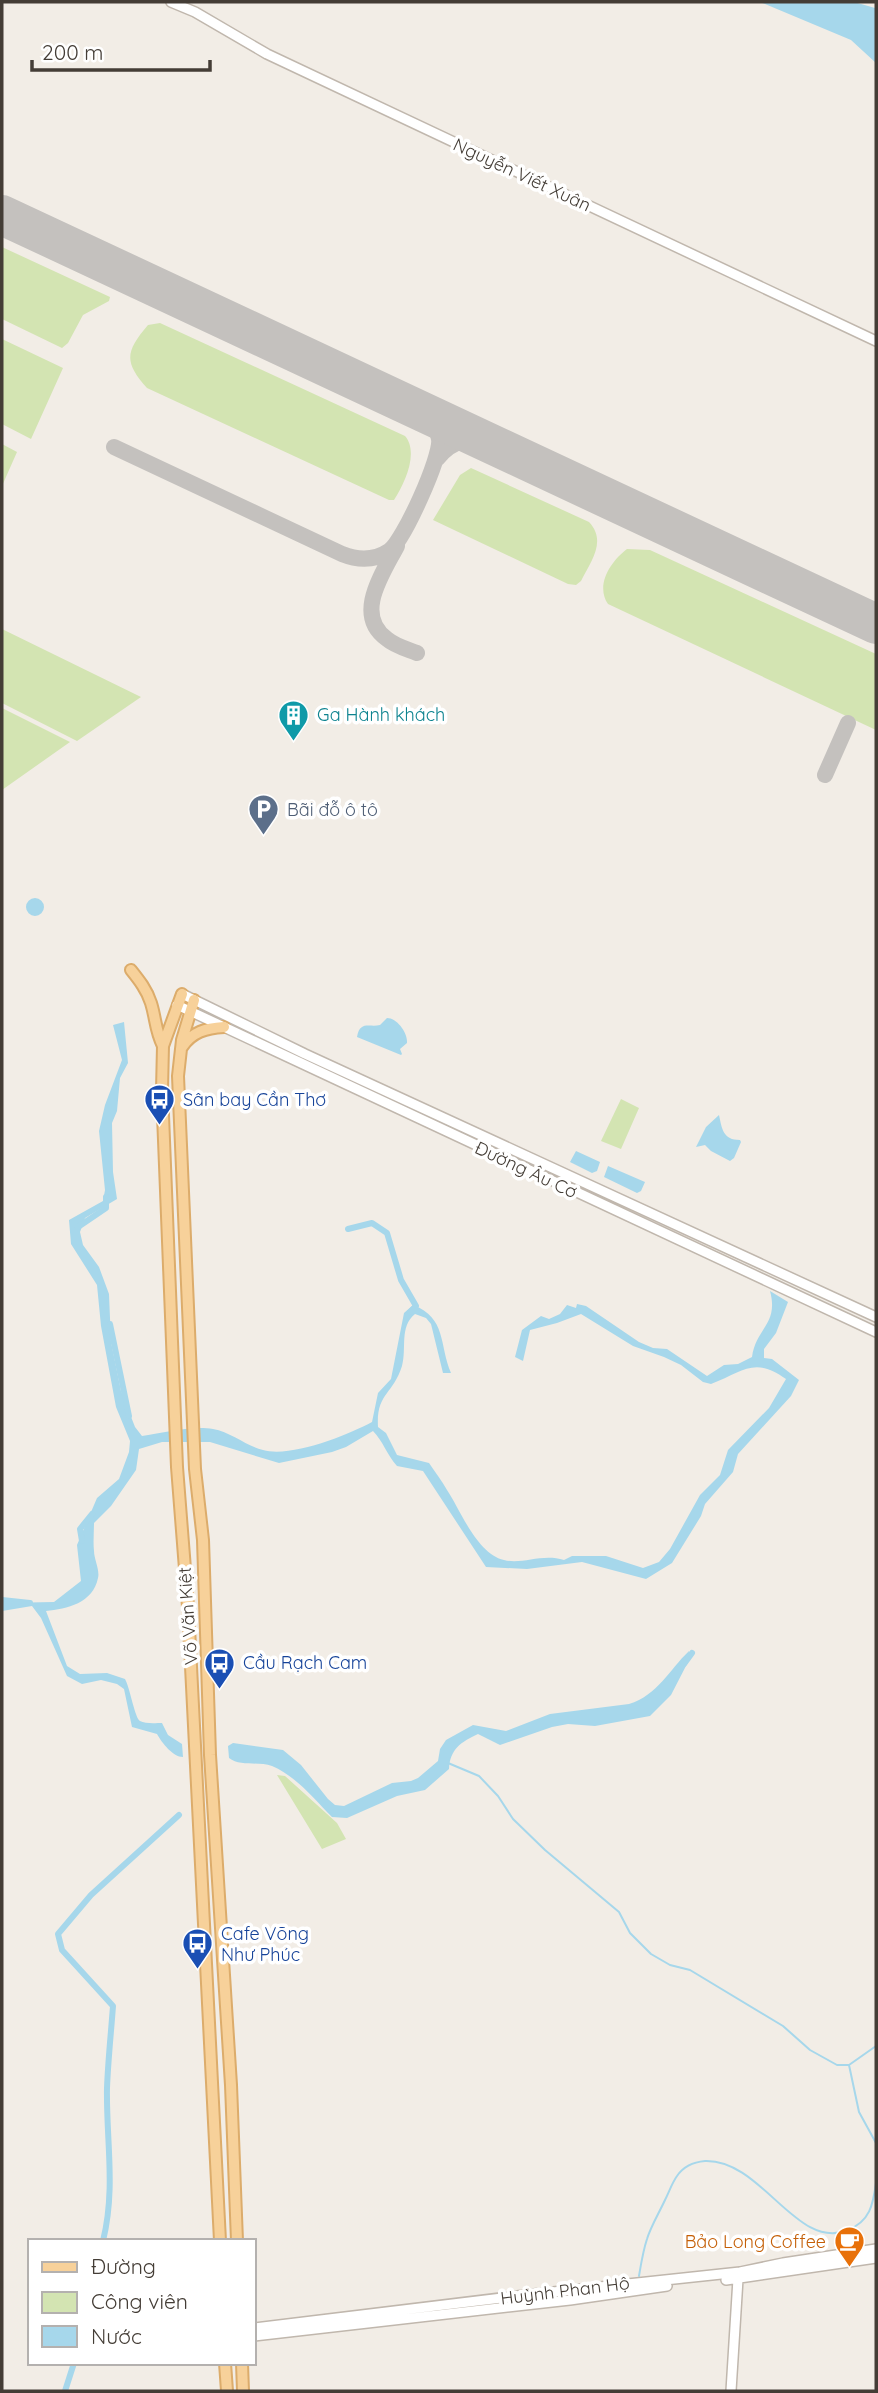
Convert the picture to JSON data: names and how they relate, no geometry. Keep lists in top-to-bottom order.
{
  "streets": {
    "main road": ["Võ Văn Kiệt"],
    "street": ["Nguyễn Viết Xuân", "Đường Âu Cơ", "Huỳnh Phan Hộ"]
  },
  "crossings": [
    ["Đường Âu Cơ", "Võ Văn Kiệt"]
  ],
  "places": {
    "building": ["Ga Hành khách"],
    "parking": ["Bãi đỗ ô tô"],
    "bus stop": ["Sân bay Cần Thơ", "Cầu Rạch Cam", "Cafe Võng Như Phúc"],
    "cafe": ["Bảo Long Coffee"]
  },
  "legend": ["Đường", "Công viên", "Nước"],
  "scale_bar": "200 m"
}
